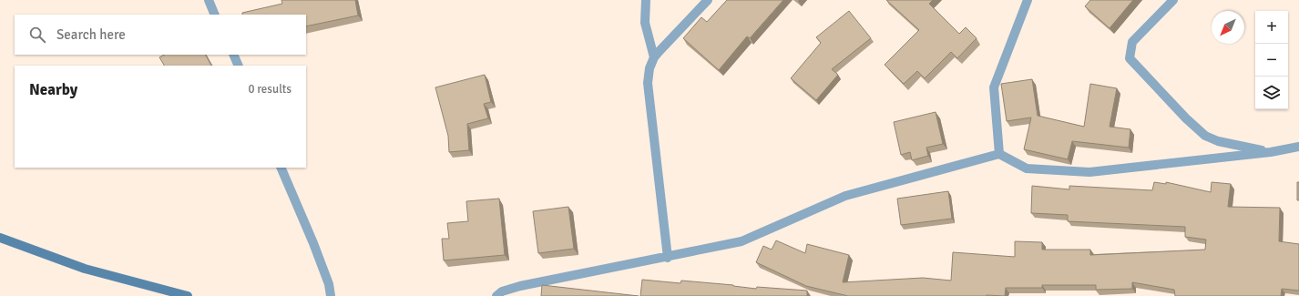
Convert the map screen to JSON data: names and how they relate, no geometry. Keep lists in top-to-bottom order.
{
  "north": "bottom left",
  "page": {
    "map_buttons": ["+", "−"],
    "search": "Search here",
    "heading": ["Nearby", "0 results"]
  }
}
